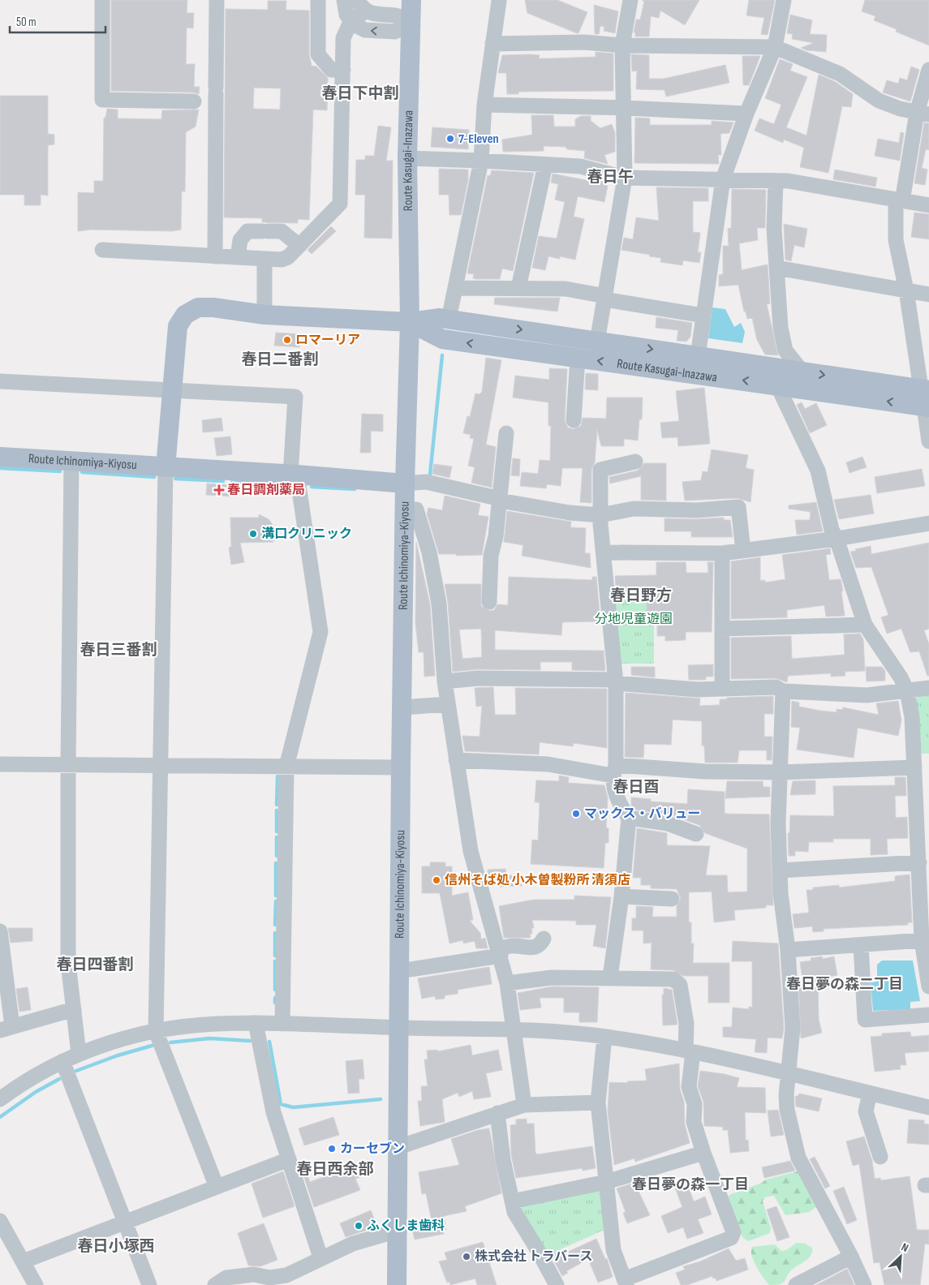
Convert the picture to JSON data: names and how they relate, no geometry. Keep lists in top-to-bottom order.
{
  "streets": {
    "main road": ["Route Kasugai-Inazawa", "Route Ichinomiya-Kiyosu"]
  },
  "crossings": [
    ["Route Kasugai-Inazawa", "Route Ichinomiya-Kiyosu"]
  ],
  "districts": [
    "春日下中割",
    "春日午",
    "春日二番割",
    "春日野方",
    "春日三番割",
    "春日酉",
    "春日四番割",
    "春日夢の森二丁目",
    "春日西余部",
    "春日夢の森一丁目",
    "春日小塚西"
  ],
  "parks": ["分地児童遊園"],
  "places": {
    "other": [
      "7-Eleven",
      "ロマーリア",
      "溝口クリニック",
      "マックス・バリュー",
      "信州そば処 小木曽製粉所 清須店",
      "カーセブン",
      "ふくしま歯科",
      "株式会社 トラバース"
    ],
    "health": ["春日調剤薬局"]
  },
  "scale_bar": "50 m",
  "north": "top right"
}
